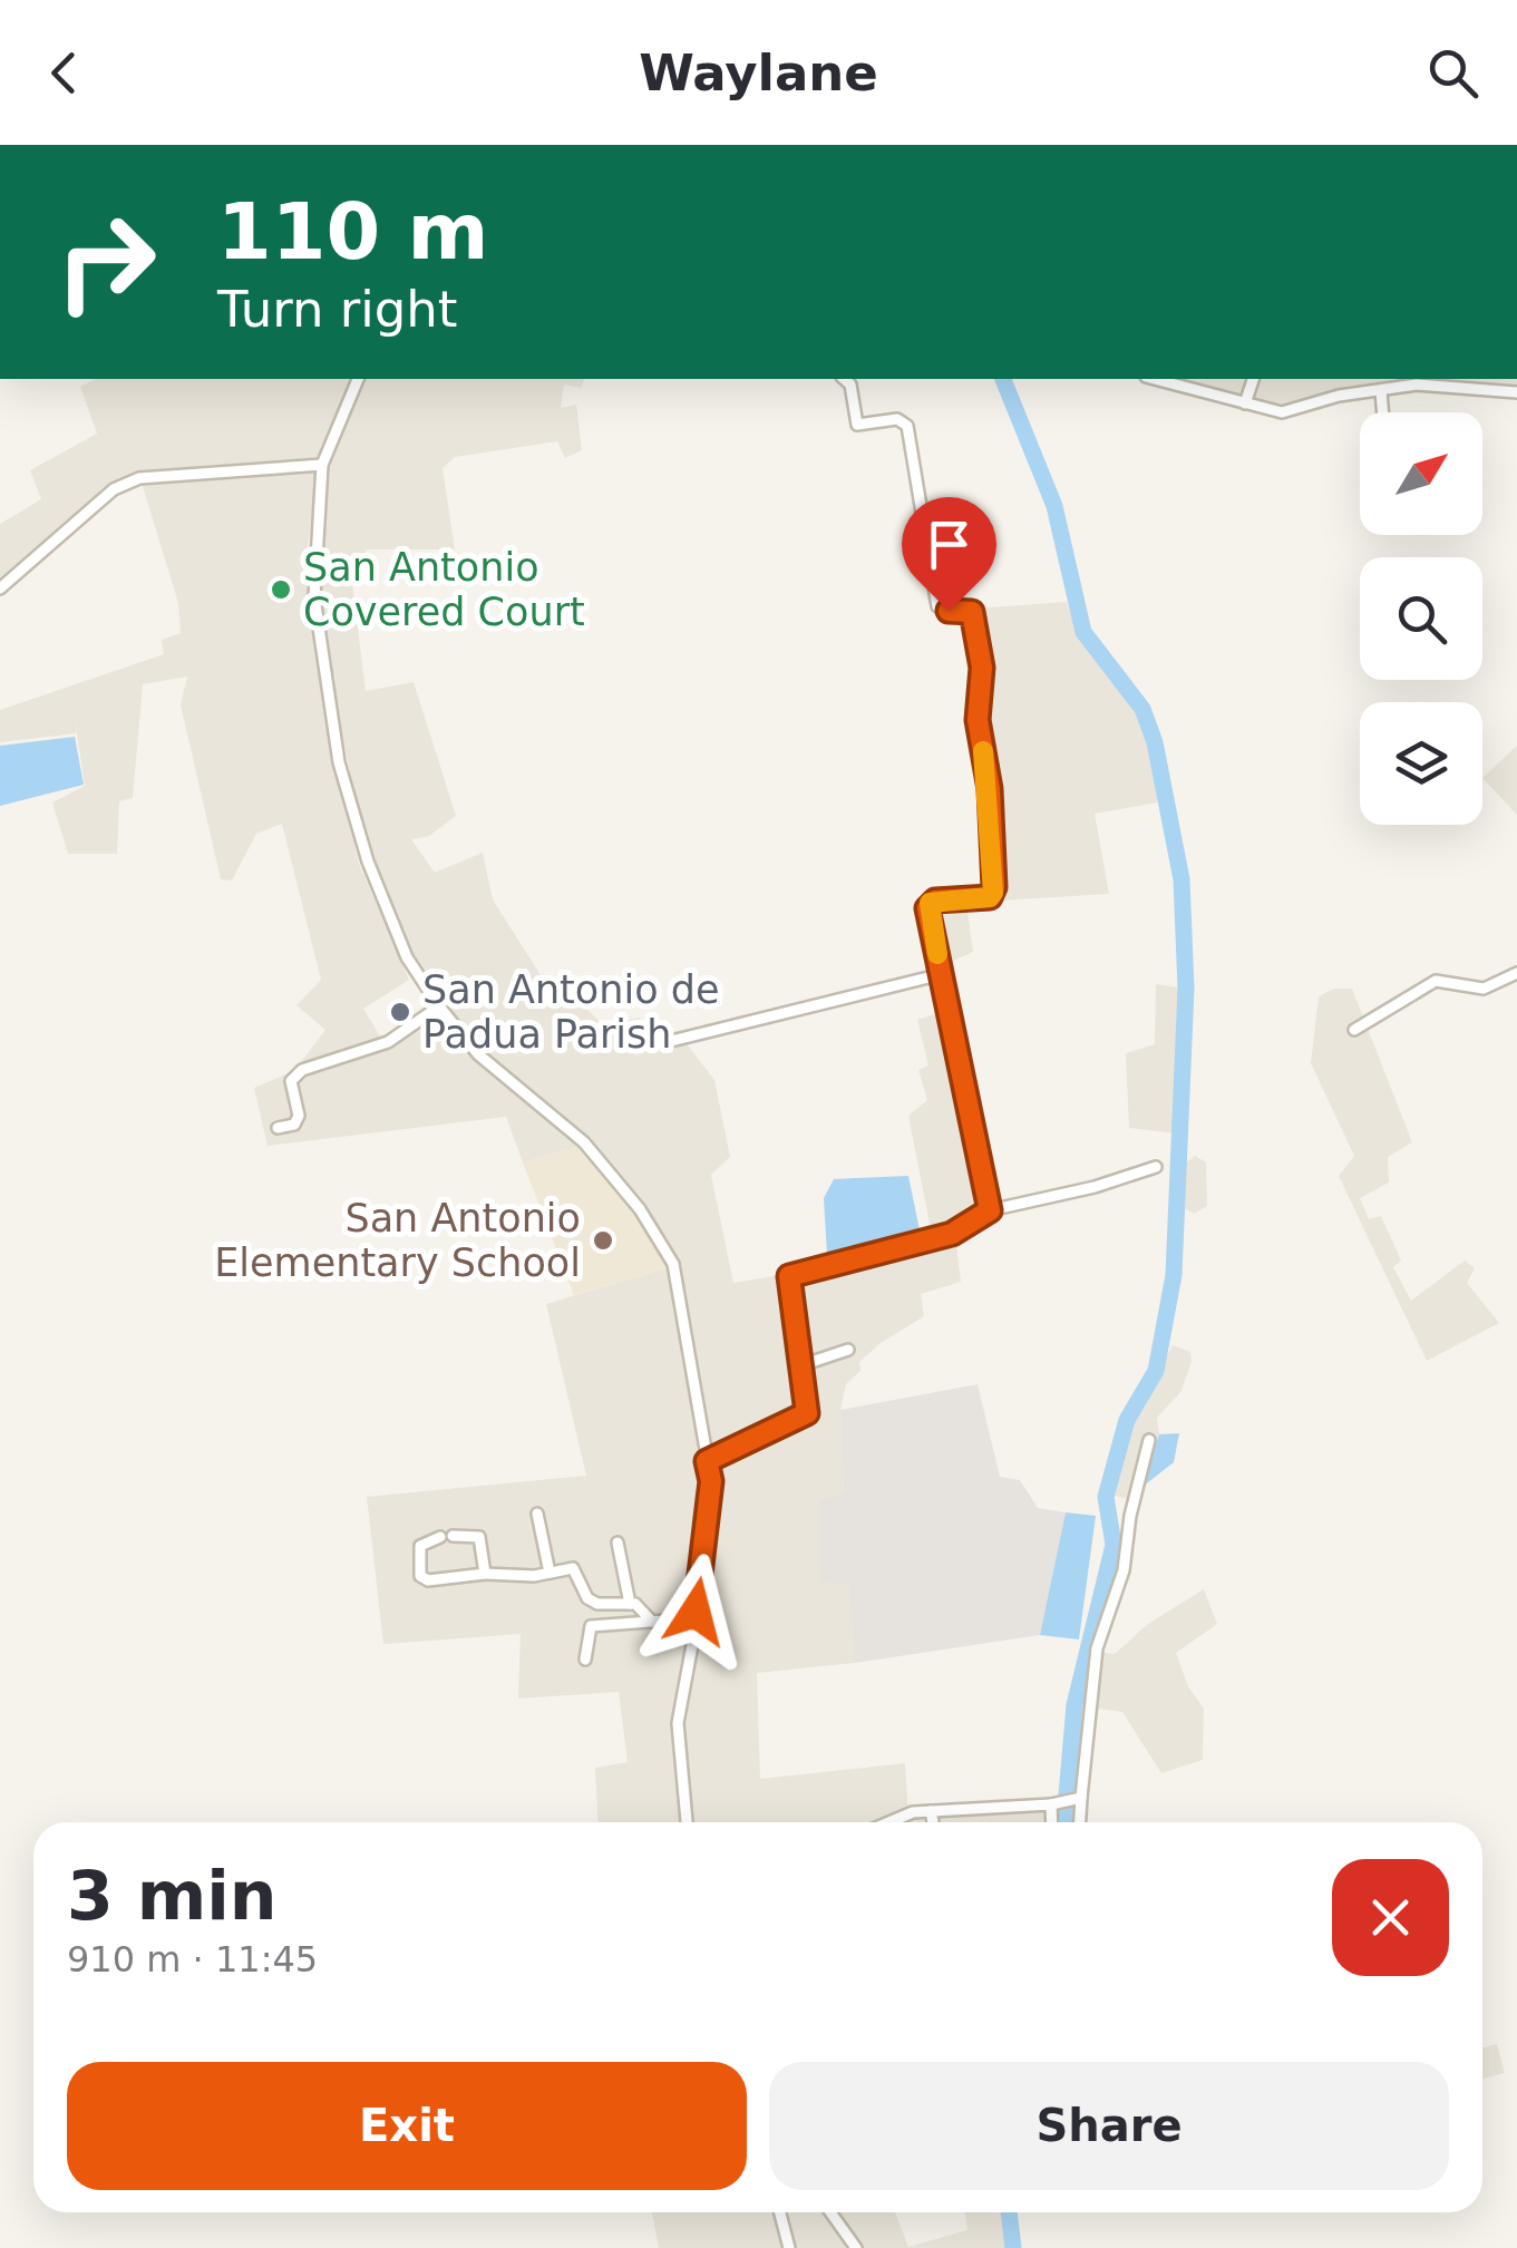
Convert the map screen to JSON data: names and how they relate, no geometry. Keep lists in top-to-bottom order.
{
  "places": ["San Antonio Covered Court", "San Antonio de Padua Parish", "San Antonio Elementary School"],
  "north": "top right",
  "page": {
    "header": "Waylane",
    "turn": ["110 m", "Turn right"],
    "heading": ["3 min", "910 m · 11:45"],
    "buttons": ["Exit", "Share"]
  }
}
